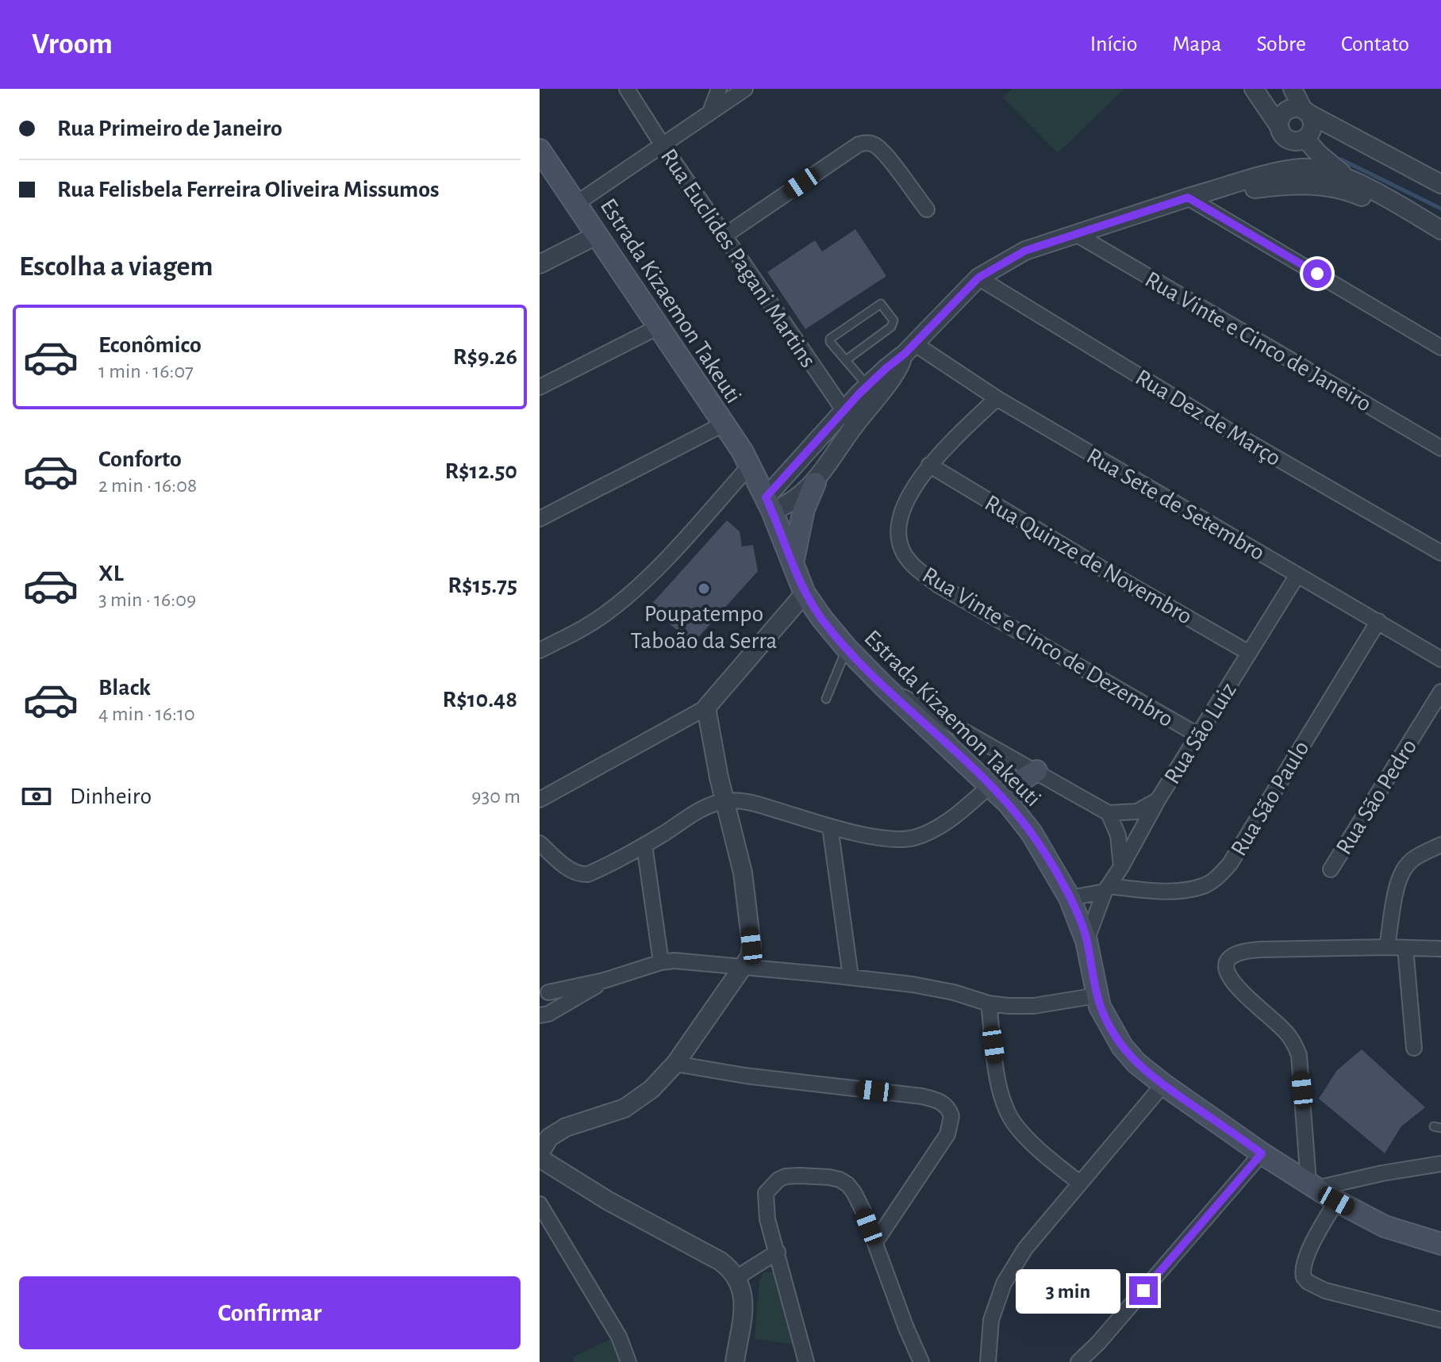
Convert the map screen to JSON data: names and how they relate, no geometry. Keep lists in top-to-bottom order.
{
  "streets": {
    "main road": ["Estrada Kizaemon Takeuti"],
    "street": [
      "Rua Euclides Pagani Martins",
      "Rua Vinte e Cinco de Janeiro",
      "Rua Dez de Março",
      "Rua Sete de Setembro",
      "Rua Quinze de Novembro",
      "Rua Vinte e Cinco de Dezembro",
      "Rua São Luiz",
      "Rua São Pedro",
      "Rua São Paulo"
    ]
  },
  "crossings": [
    ["Estrada Kizaemon Takeuti", "Rua São Luiz"],
    ["Rua Sete de Setembro", "Rua Vinte e Cinco de Dezembro"],
    ["Rua Sete de Setembro", "Rua São Luiz"],
    ["Rua Sete de Setembro", "Rua São Paulo"],
    ["Rua Quinze de Novembro", "Rua Vinte e Cinco de Dezembro"],
    ["Rua Quinze de Novembro", "Rua São Luiz"],
    ["Rua Vinte e Cinco de Dezembro", "Rua São Luiz"],
    ["Rua São Luiz", "Rua São Paulo"]
  ],
  "places": ["Poupatempo Taboão da Serra"],
  "page": {
    "header": "Vroom",
    "nav": [
      "Início",
      "Mapa",
      "Sobre",
      "Contato"
    ],
    "banner": ["Rua Primeiro de Janeiro", "Rua Felisbela Ferreira Oliveira Missumos"],
    "heading": "Escolha a viagem",
    "list": [
      {
        "name": "Econômico",
        "note": "1 min · 16:07",
        "value": "R$9.26"
      },
      {
        "name": "Conforto",
        "note": "2 min · 16:08",
        "value": "R$12.50"
      },
      {
        "name": "XL",
        "note": "3 min · 16:09",
        "value": "R$15.75"
      },
      {
        "name": "Black",
        "note": "4 min · 16:10",
        "value": "R$10.48"
      }
    ],
    "pay": ["Dinheiro", "930 m"],
    "buttons": "Confirmar",
    "bubble": "3 min"
  }
}
